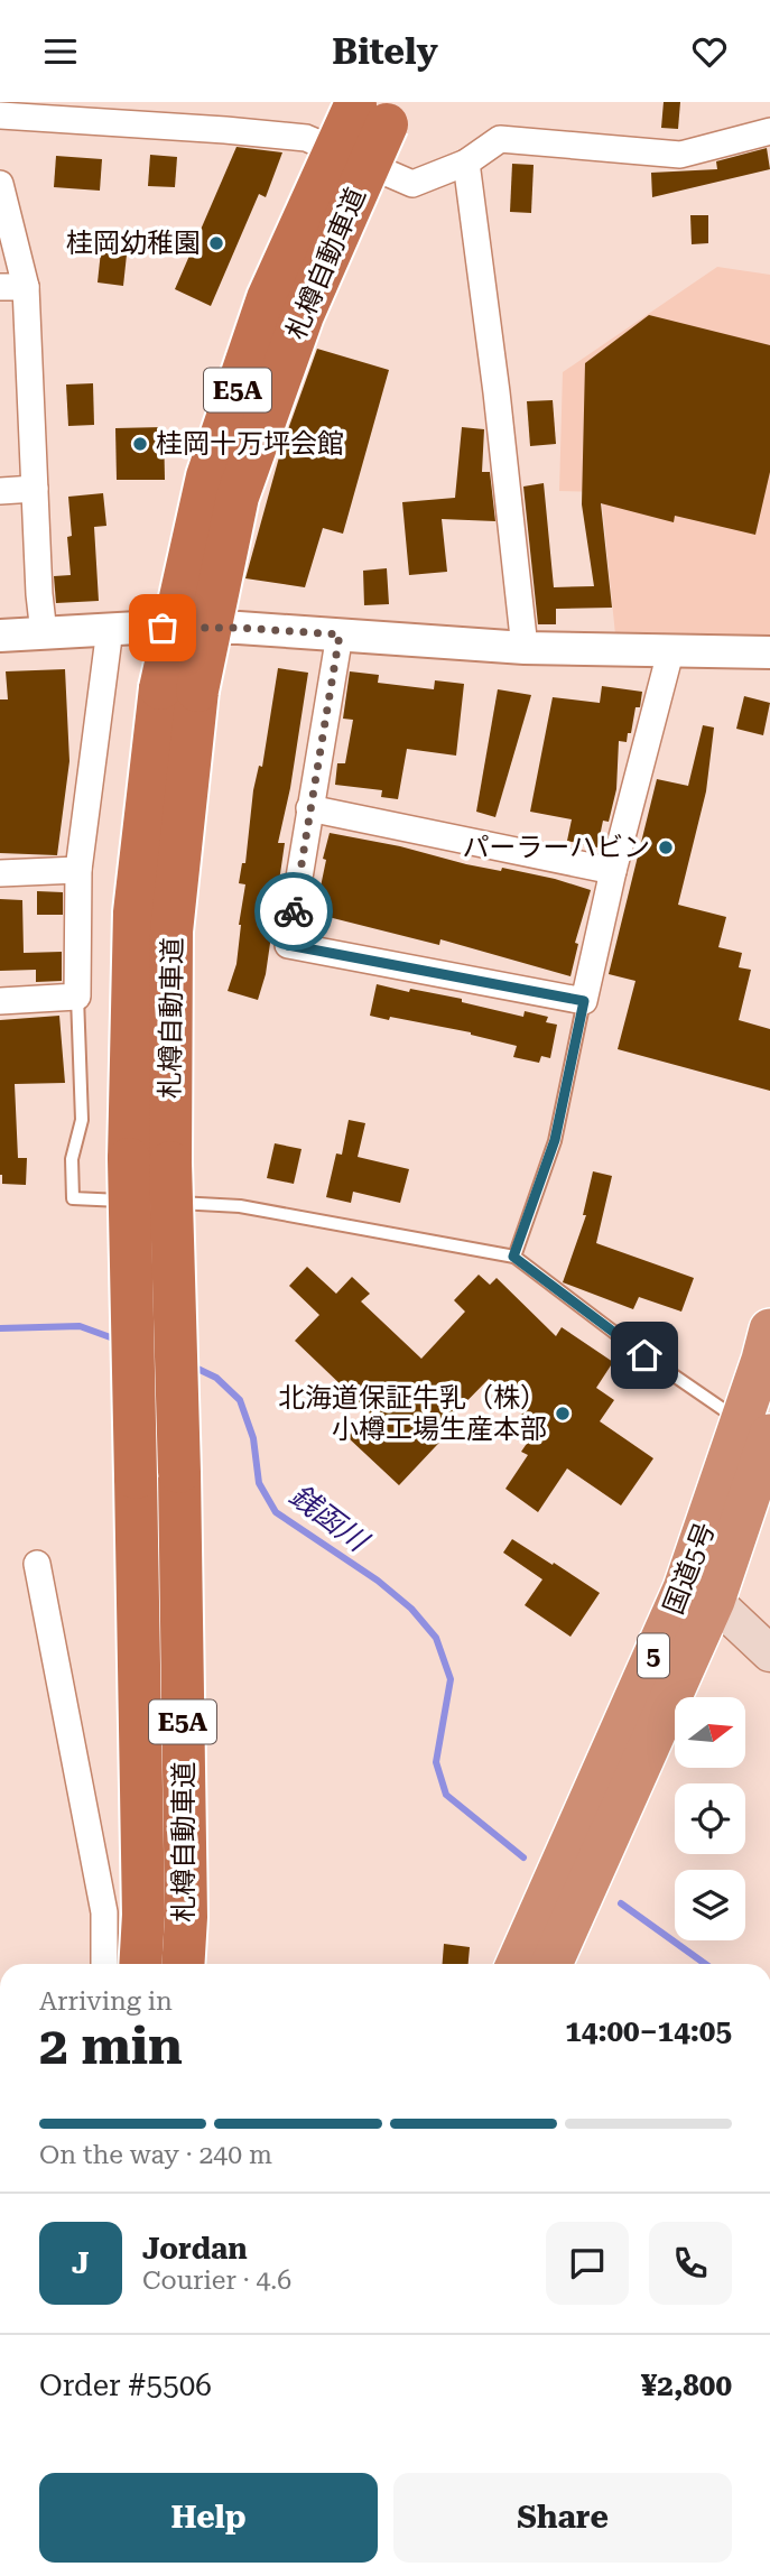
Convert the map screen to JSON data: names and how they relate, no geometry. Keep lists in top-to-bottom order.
{
  "streets": {
    "highway": [
      "札樽自動車道",
      "E5A",
      "国道5号",
      "5"
    ]
  },
  "water": ["銭函川"],
  "places": [
    "桂岡幼稚園",
    "桂岡十万坪会館",
    "パーラーハビン",
    "北海道保証牛乳（株） 小樽工場生産本部"
  ],
  "north": "right",
  "page": {
    "header": "Bitely",
    "heading": ["2 min", "Arriving in", "14:00–14:05"],
    "panel": [
      "Jordan",
      "Courier · 4.6",
      "Order #5506",
      "¥2,800"
    ],
    "bar": "On the way · 240 m",
    "round": "J",
    "buttons": ["Help", "Share"]
  }
}
